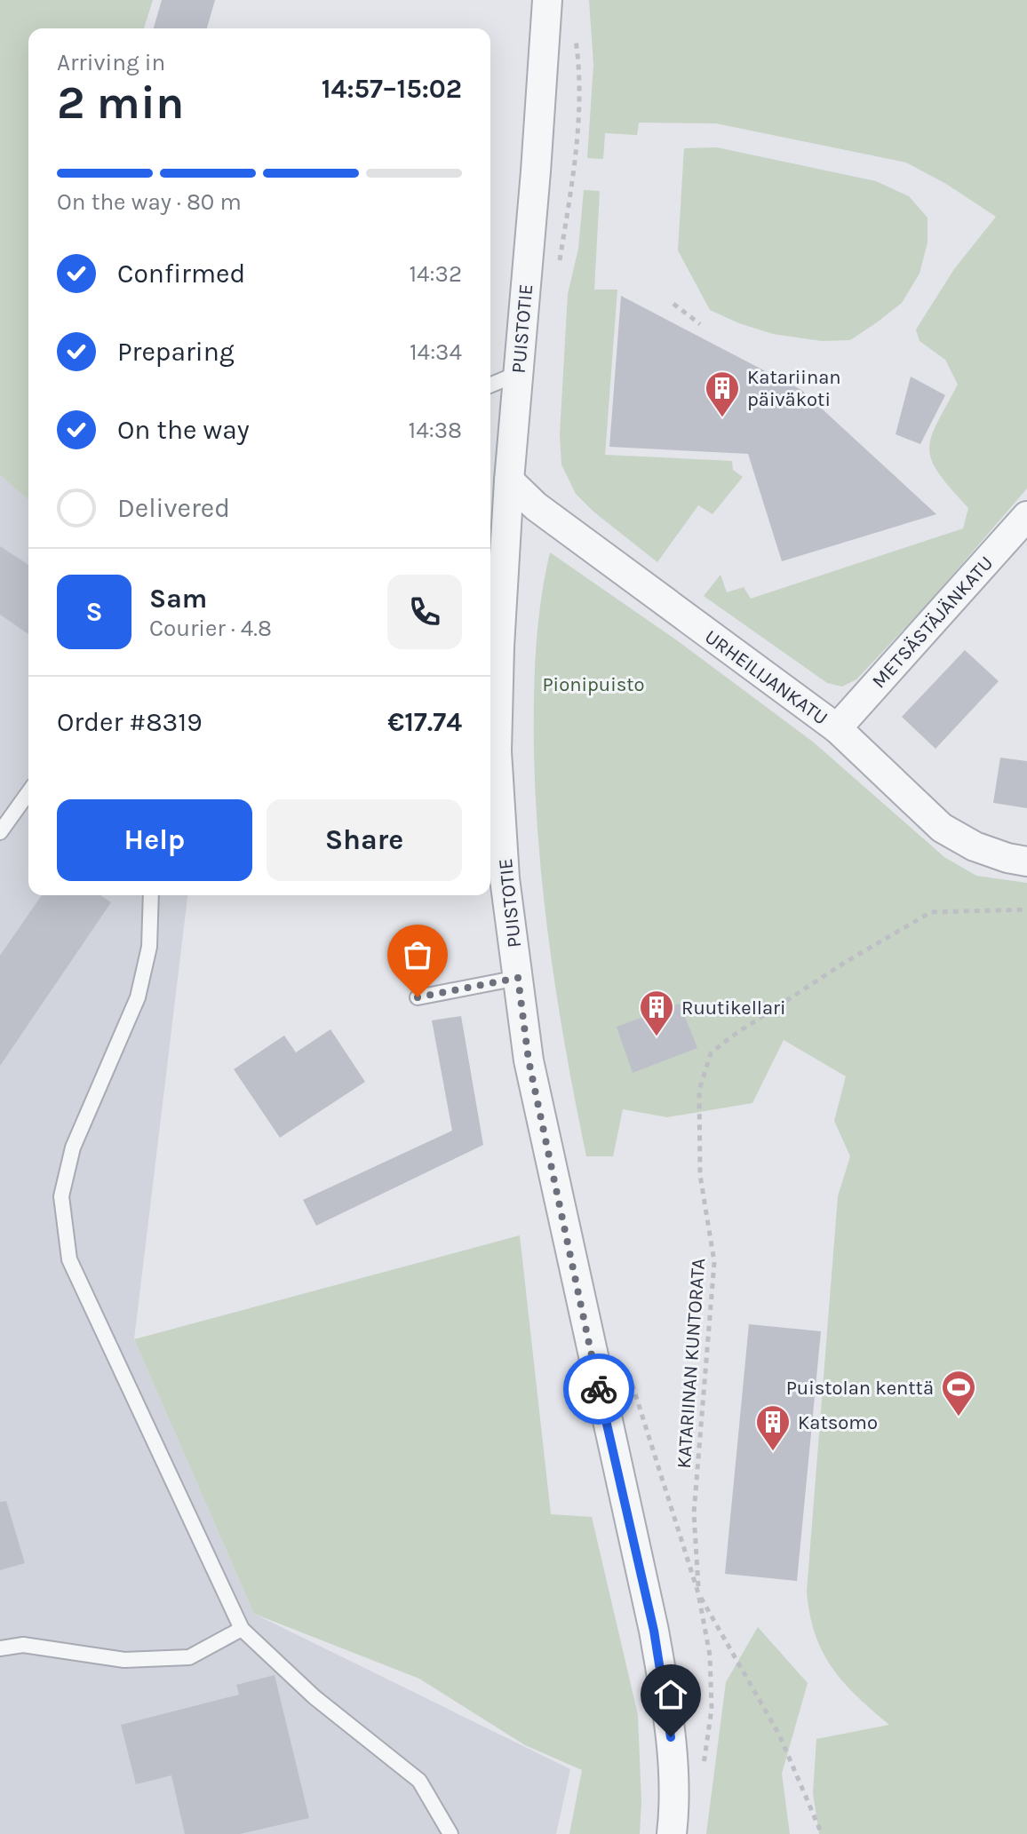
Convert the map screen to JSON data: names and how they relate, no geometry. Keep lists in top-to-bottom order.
{
  "streets": {
    "street": ["PUISTOTIE", "METSÄSTÄJÄNKATU", "URHEILIJANKATU"],
    "path": ["KATARIINAN KUNTORATA"]
  },
  "crossings": [
    ["PUISTOTIE", "URHEILIJANKATU"],
    ["METSÄSTÄJÄNKATU", "URHEILIJANKATU"]
  ],
  "parks": ["Pionipuisto"],
  "places": {
    "building": ["Katariinan päiväkoti", "Ruutikellari", "Katsomo"],
    "sports": ["Puistolan kenttä"]
  },
  "page": {
    "heading": ["2 min", "Arriving in", "14:57–15:02"],
    "panel": [
      "Sam",
      "Courier · 4.8",
      "Order #8319",
      "€17.74"
    ],
    "bar": "On the way · 80 m",
    "list": [
      ["Confirmed", "14:32"],
      ["Preparing", "14:34"],
      ["On the way", "14:38"],
      "Delivered"
    ],
    "round": "S",
    "buttons": ["Help", "Share"]
  }
}
